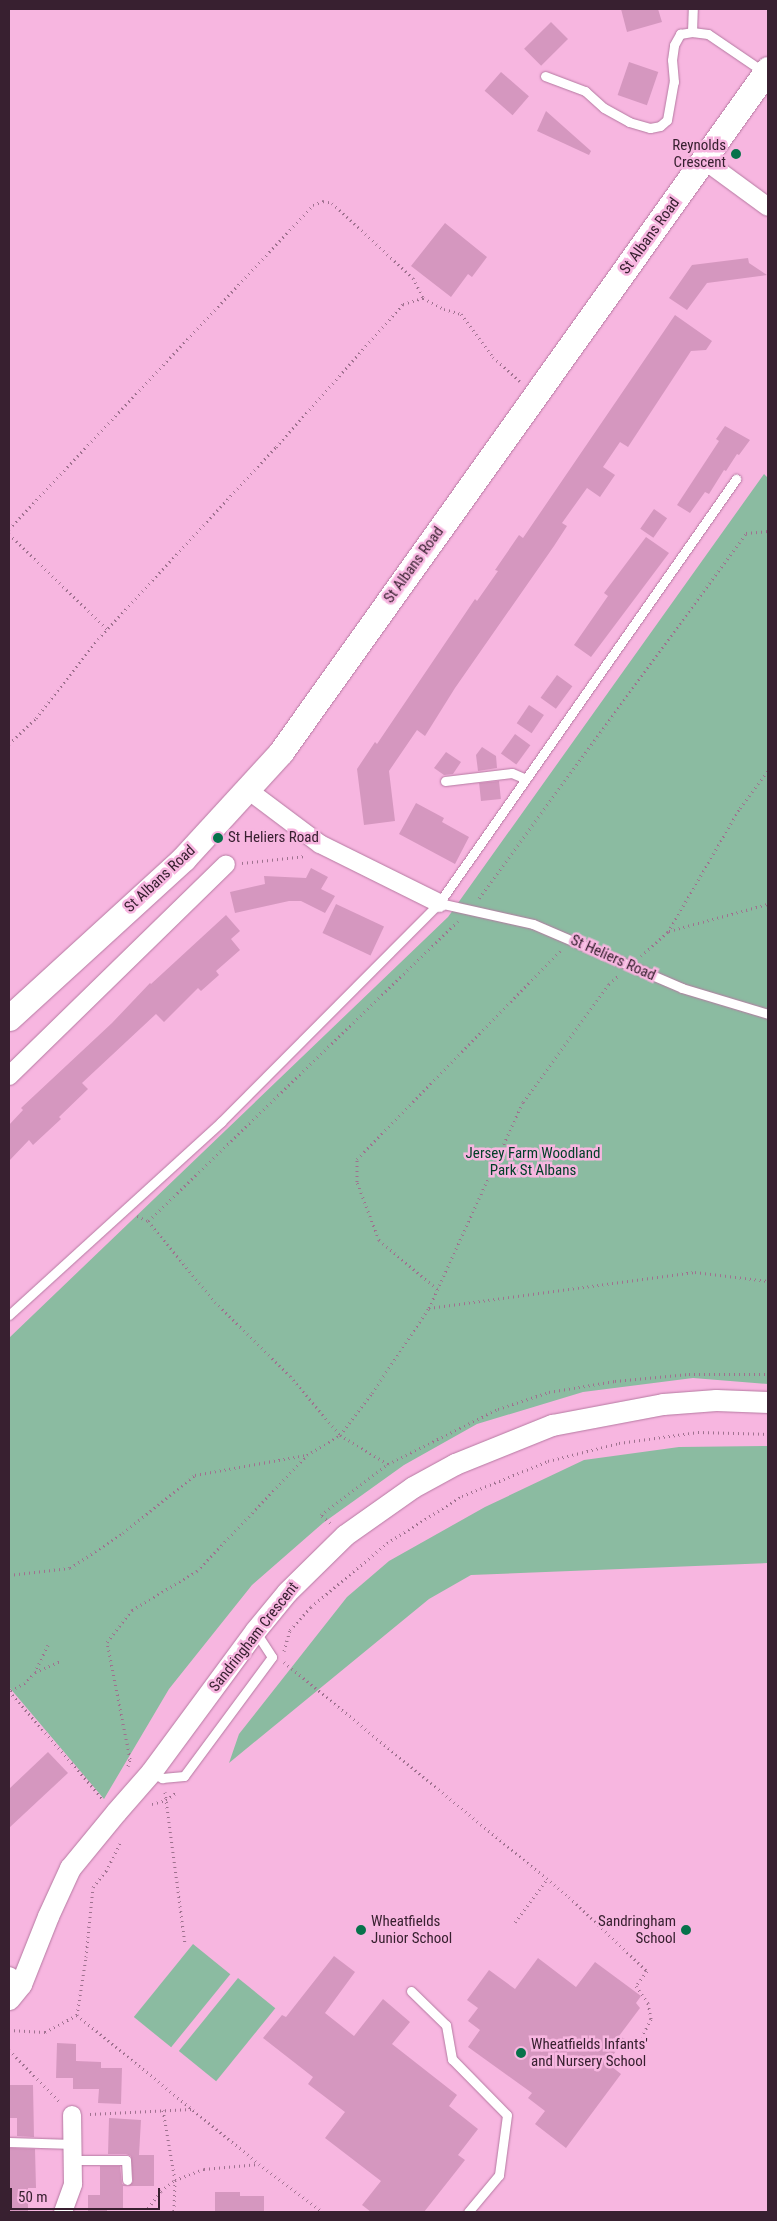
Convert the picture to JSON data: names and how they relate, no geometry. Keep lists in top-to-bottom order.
{
  "streets": {
    "main road": ["St Albans Road"],
    "street": ["St Heliers Road", "Sandringham Crescent"]
  },
  "crossings": [
    ["St Albans Road", "St Heliers Road"]
  ],
  "parks": ["Jersey Farm Woodland Park St Albans"],
  "places": [
    "Reynolds Crescent",
    "St Heliers Road",
    "Wheatfields Junior School",
    "Sandringham School",
    "Wheatfields Infants' and Nursery School"
  ],
  "scale_bar": "50 m"
}
